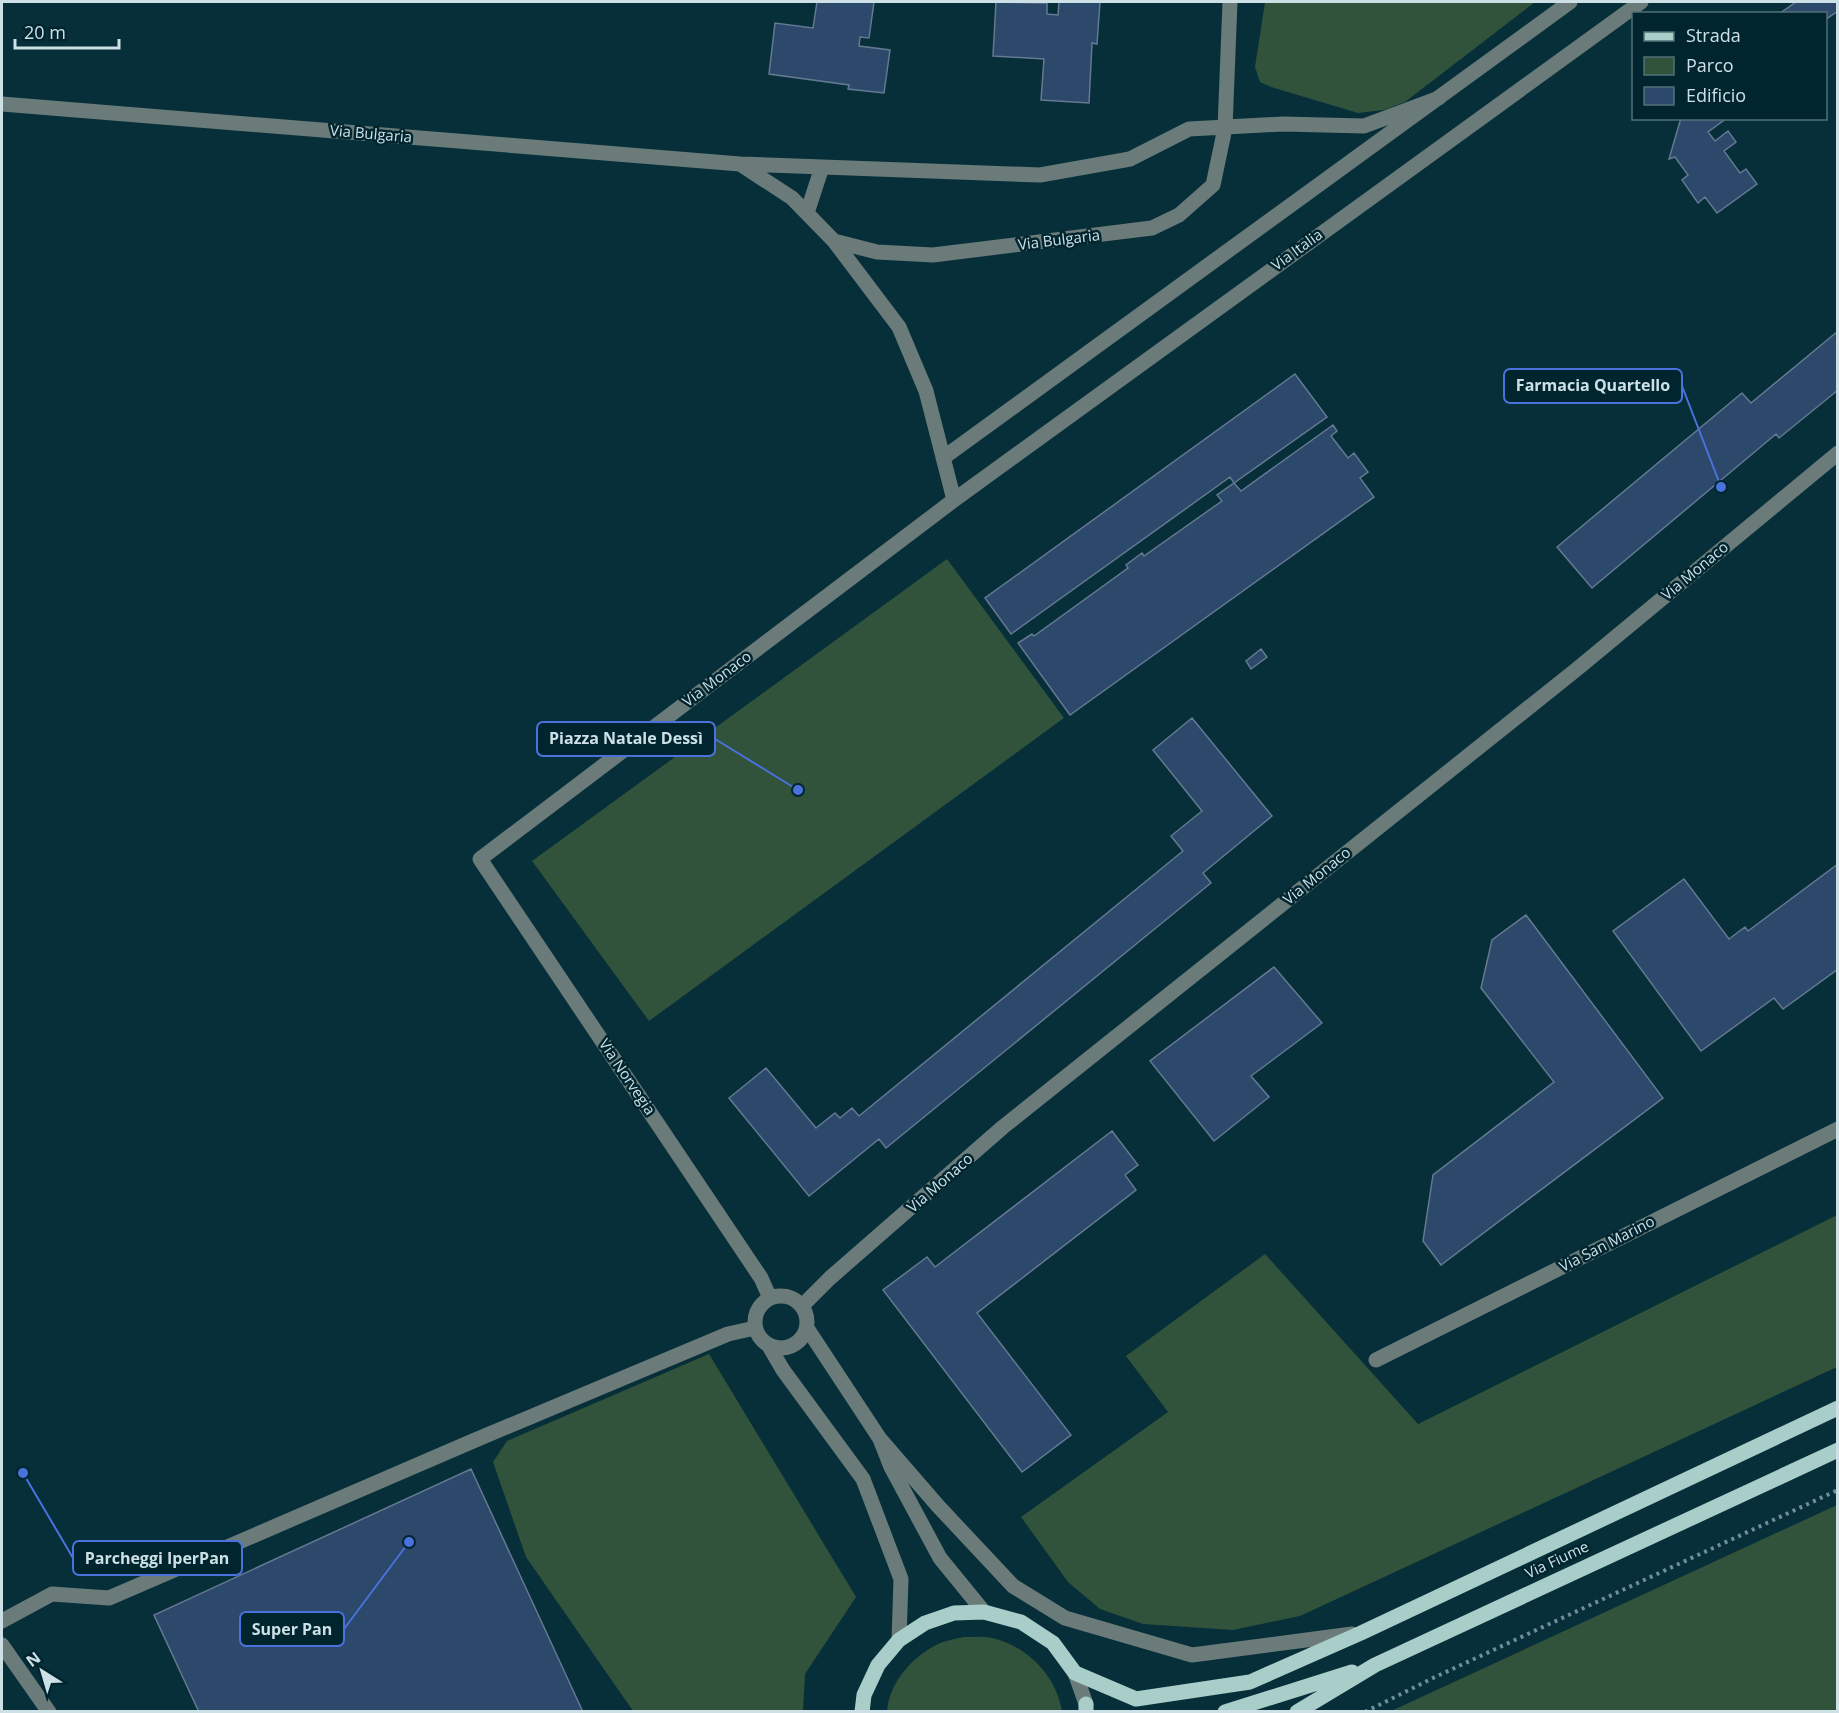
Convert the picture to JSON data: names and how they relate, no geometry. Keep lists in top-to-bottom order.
{
  "streets": {
    "main road": ["Via Fiume"],
    "street": [
      "Via Bulgaria",
      "Via Italia",
      "Via Monaco",
      "Via Norvegia",
      "Via San Marino"
    ]
  },
  "crossings": [
    ["Via Bulgaria", "Via Italia"],
    ["Via Bulgaria", "Via Monaco"],
    ["Via Italia", "Via Monaco"],
    ["Via Monaco", "Via Norvegia"]
  ],
  "places": [
    "Farmacia Quartello",
    "Piazza Natale Dessì",
    "Parcheggi IperPan",
    "Super Pan"
  ],
  "legend": ["Strada", "Parco", "Edificio"],
  "scale_bar": "20 m",
  "north": "top left"
}
